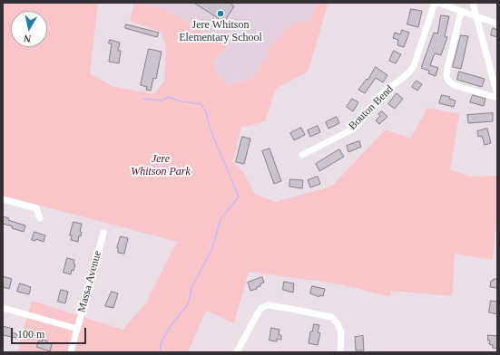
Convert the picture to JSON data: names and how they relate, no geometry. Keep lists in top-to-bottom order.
{
  "streets": {
    "street": ["Bouton Bend", "Massa Avenue"]
  },
  "parks": ["Jere Whitson Park"],
  "places": ["Jere Whitson Elementary School"],
  "scale_bar": "100 m",
  "north": "bottom"
}
